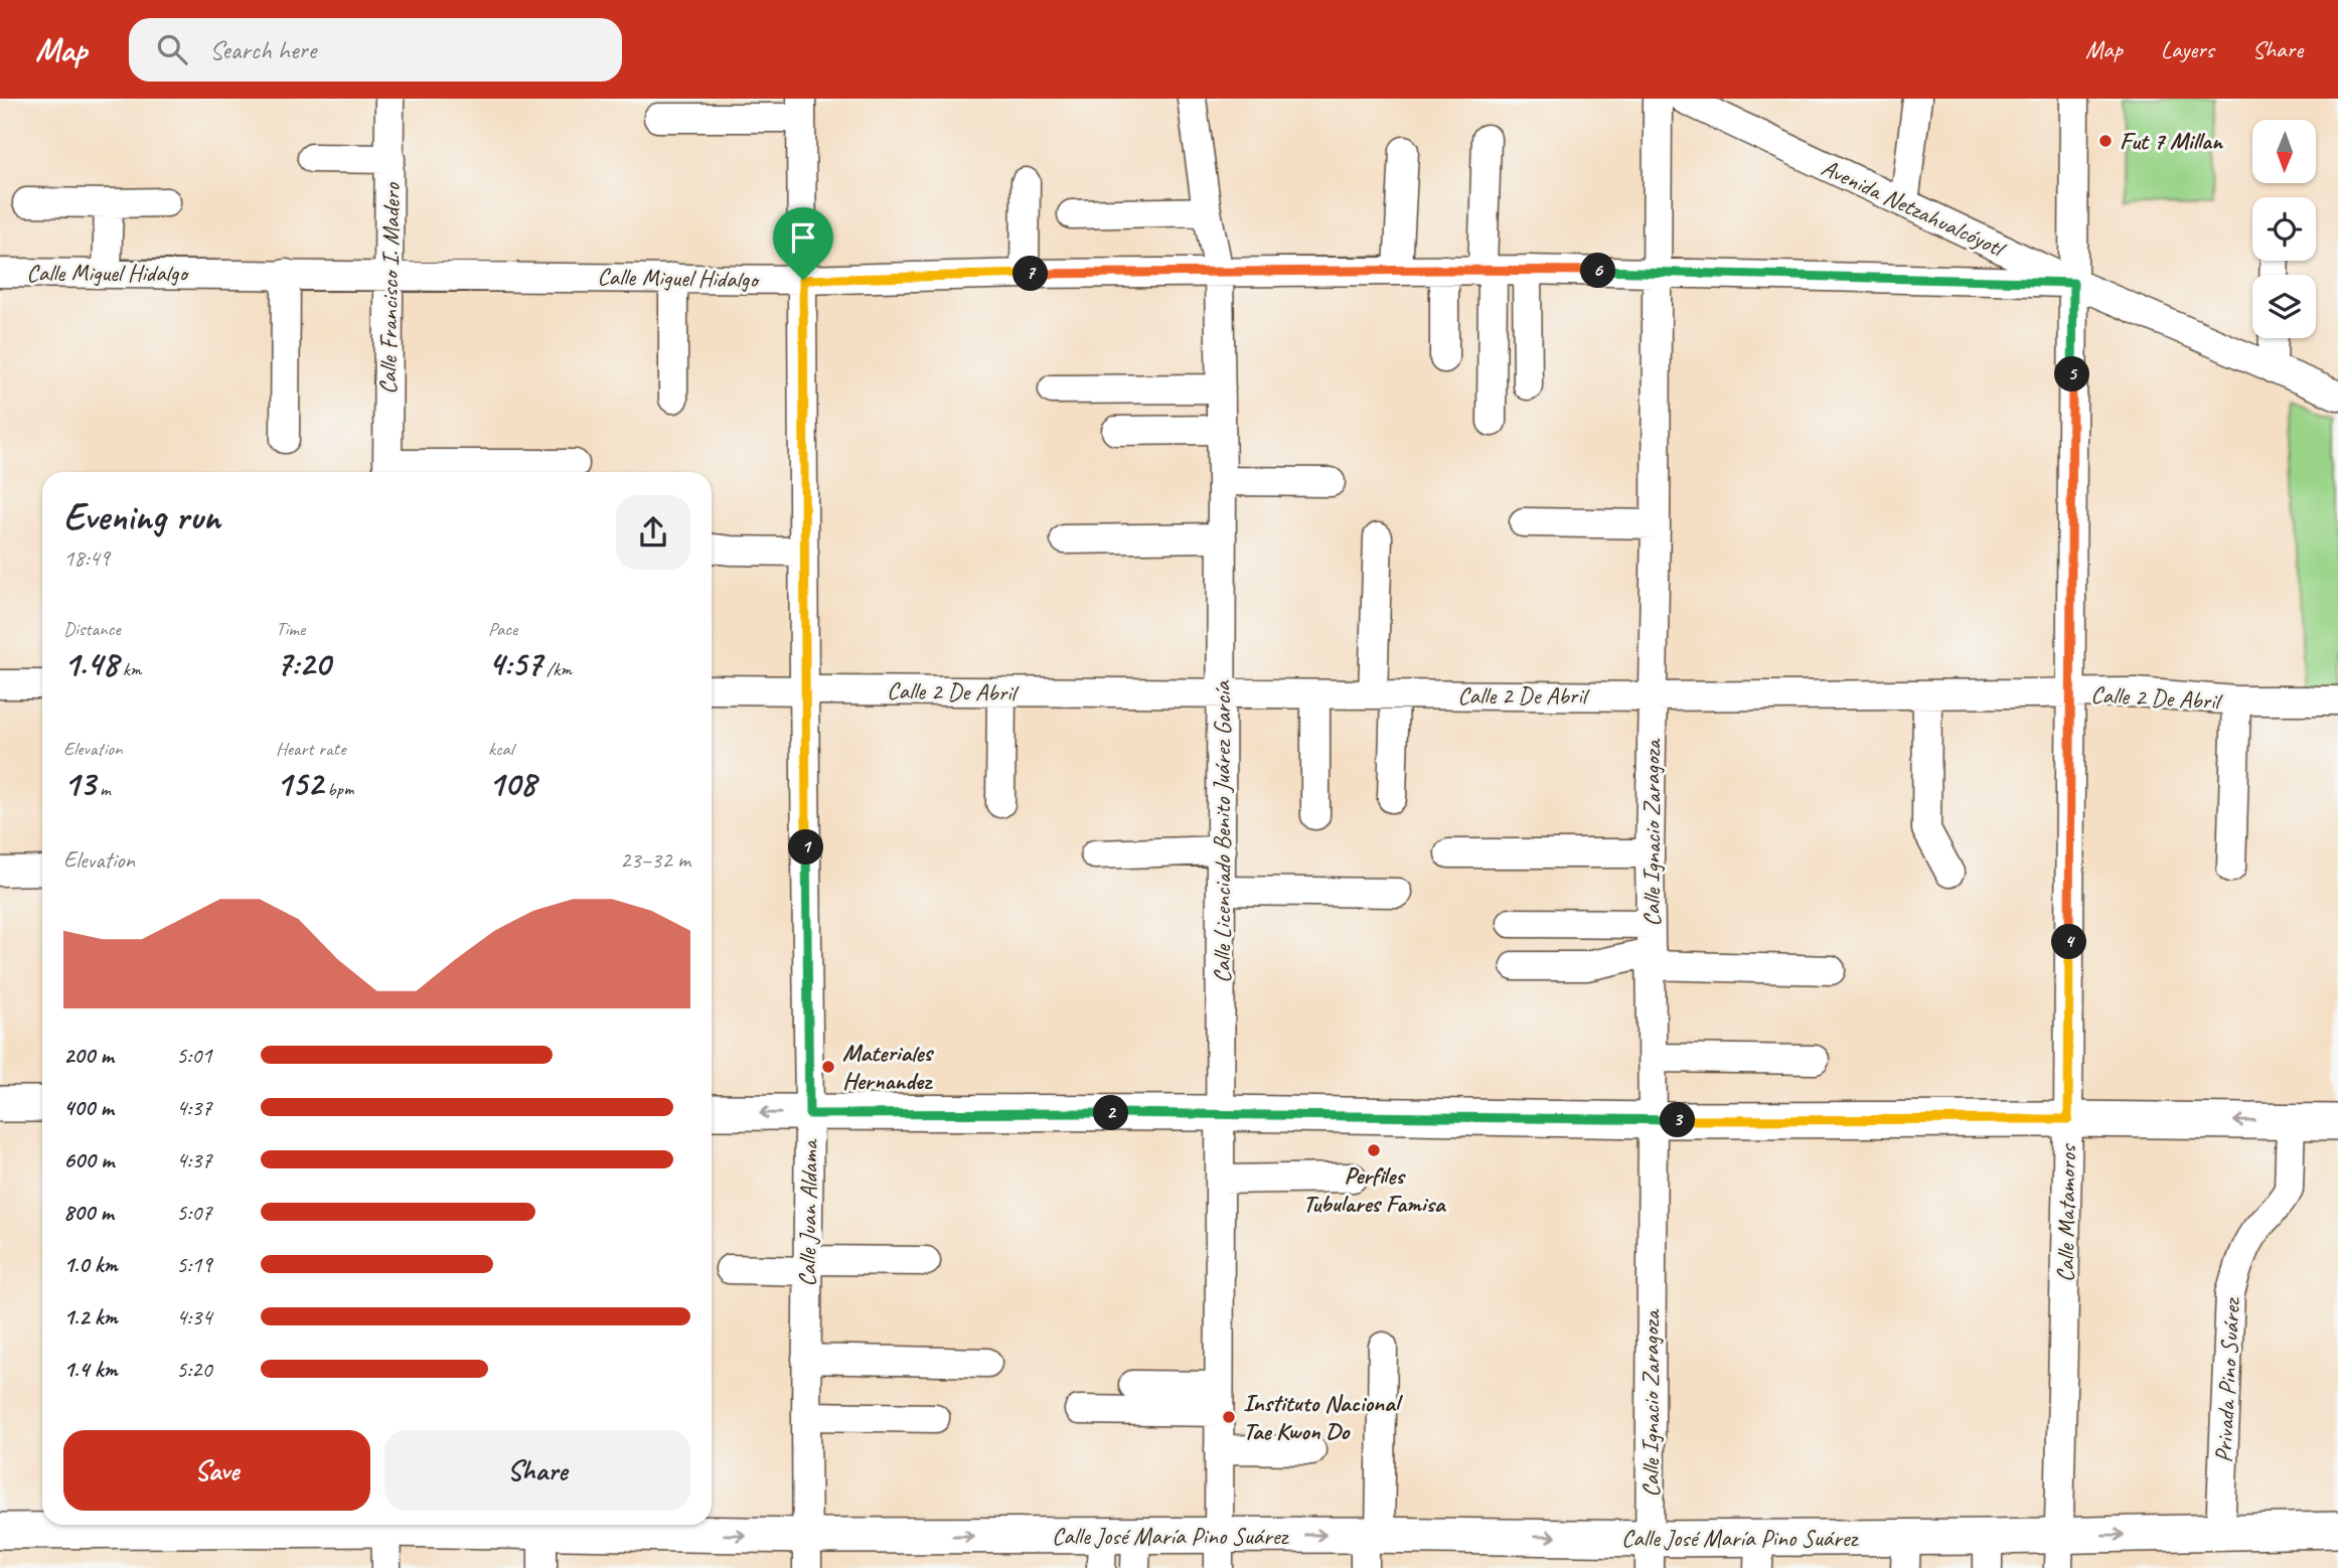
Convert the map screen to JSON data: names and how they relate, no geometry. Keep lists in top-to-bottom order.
{
  "streets": {
    "main road": ["Calle José María Pino Suárez"],
    "street": [
      "Avenida Netzahualcóyotl",
      "Calle Miguel Hidalgo",
      "Calle Francisco I. Madero",
      "Calle 2 De Abril",
      "Calle Licenciado Benito Juárez García",
      "Calle Ignacio Zaragoza",
      "Calle Juan Aldama",
      "Calle Matamoros",
      "Privada Pino Suárez"
    ]
  },
  "crossings": [
    ["Avenida Netzahualcóyotl", "Calle Miguel Hidalgo"],
    ["Avenida Netzahualcóyotl", "Calle Matamoros"],
    ["Calle Miguel Hidalgo", "Calle Francisco I. Madero"],
    ["Calle Miguel Hidalgo", "Calle Licenciado Benito Juárez García"],
    ["Calle Miguel Hidalgo", "Calle Ignacio Zaragoza"],
    ["Calle Miguel Hidalgo", "Calle Juan Aldama"],
    ["Calle Miguel Hidalgo", "Calle Matamoros"],
    ["Calle 2 De Abril", "Calle Licenciado Benito Juárez García"],
    ["Calle 2 De Abril", "Calle Ignacio Zaragoza"],
    ["Calle 2 De Abril", "Calle Juan Aldama"],
    ["Calle 2 De Abril", "Calle Matamoros"],
    ["Calle Licenciado Benito Juárez García", "Calle José María Pino Suárez"],
    ["Calle Ignacio Zaragoza", "Calle José María Pino Suárez"],
    ["Calle Juan Aldama", "Calle José María Pino Suárez"],
    ["Calle Matamoros", "Calle José María Pino Suárez"],
    ["Privada Pino Suárez", "Calle José María Pino Suárez"]
  ],
  "one_way": ["Calle José María Pino Suárez"],
  "places": [
    "Fut 7 Millan",
    "Materiales Hernandez",
    "Perfiles Tubulares Famisa",
    "Instituto Nacional Tae Kwon Do"
  ],
  "north": "bottom",
  "page": {
    "header": "Map",
    "search": "Search here",
    "nav": ["Map", "Layers", "Share"],
    "pins": [
      "6",
      "7",
      "5",
      "1",
      "4",
      "2",
      "3"
    ],
    "heading": ["Evening run", "18:49"],
    "stats": [
      ["Distance", "1.48 km"],
      ["Time", "7:20"],
      ["Pace", "4:57 /km"],
      ["Elevation", "13 m"],
      ["Heart rate", "152 bpm"],
      ["kcal", "108"]
    ],
    "chart": ["Elevation", "23–32 m"],
    "list": [
      {
        "name": "200 m",
        "note": "5:01"
      },
      {
        "name": "400 m",
        "note": "4:37"
      },
      {
        "name": "600 m",
        "note": "4:37"
      },
      {
        "name": "800 m",
        "note": "5:07"
      },
      {
        "name": "1.0 km",
        "note": "5:19"
      },
      {
        "name": "1.2 km",
        "note": "4:34"
      },
      {
        "name": "1.4 km",
        "note": "5:20"
      }
    ],
    "buttons": ["Save", "Share"]
  }
}
